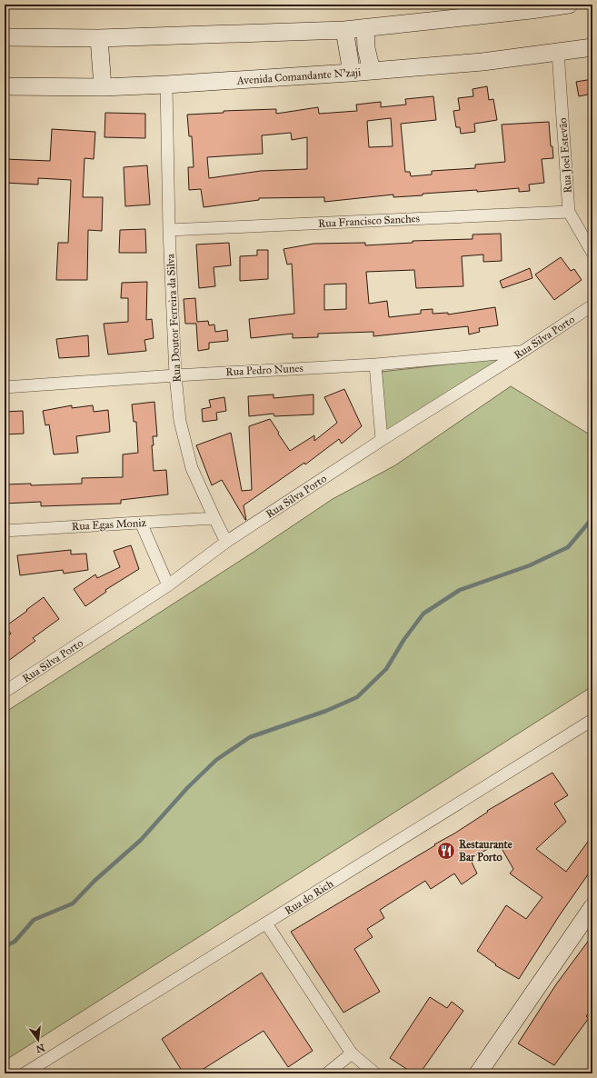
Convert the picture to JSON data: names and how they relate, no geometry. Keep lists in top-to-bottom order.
{
  "streets": {
    "street": [
      "Avenida Comandante N'zaji",
      "Rua Joel Estevão",
      "Rua Francisco Sanches",
      "Rua Doutor Ferreira da Silva",
      "Rua Silva Porto",
      "Rua Pedro Nunes",
      "Rua Egas Moniz",
      "Rua do Rich"
    ]
  },
  "crossings": [
    ["Avenida Comandante N'zaji", "Rua Joel Estevão"],
    ["Avenida Comandante N'zaji", "Rua Doutor Ferreira da Silva"],
    ["Rua Joel Estevão", "Rua Francisco Sanches"],
    ["Rua Francisco Sanches", "Rua Doutor Ferreira da Silva"],
    ["Rua Doutor Ferreira da Silva", "Rua Silva Porto"],
    ["Rua Doutor Ferreira da Silva", "Rua Pedro Nunes"],
    ["Rua Doutor Ferreira da Silva", "Rua Egas Moniz"],
    ["Rua Silva Porto", "Rua Pedro Nunes"]
  ],
  "places": {
    "restaurant": ["Restaurante Bar Porto"]
  },
  "north": "bottom"
}
